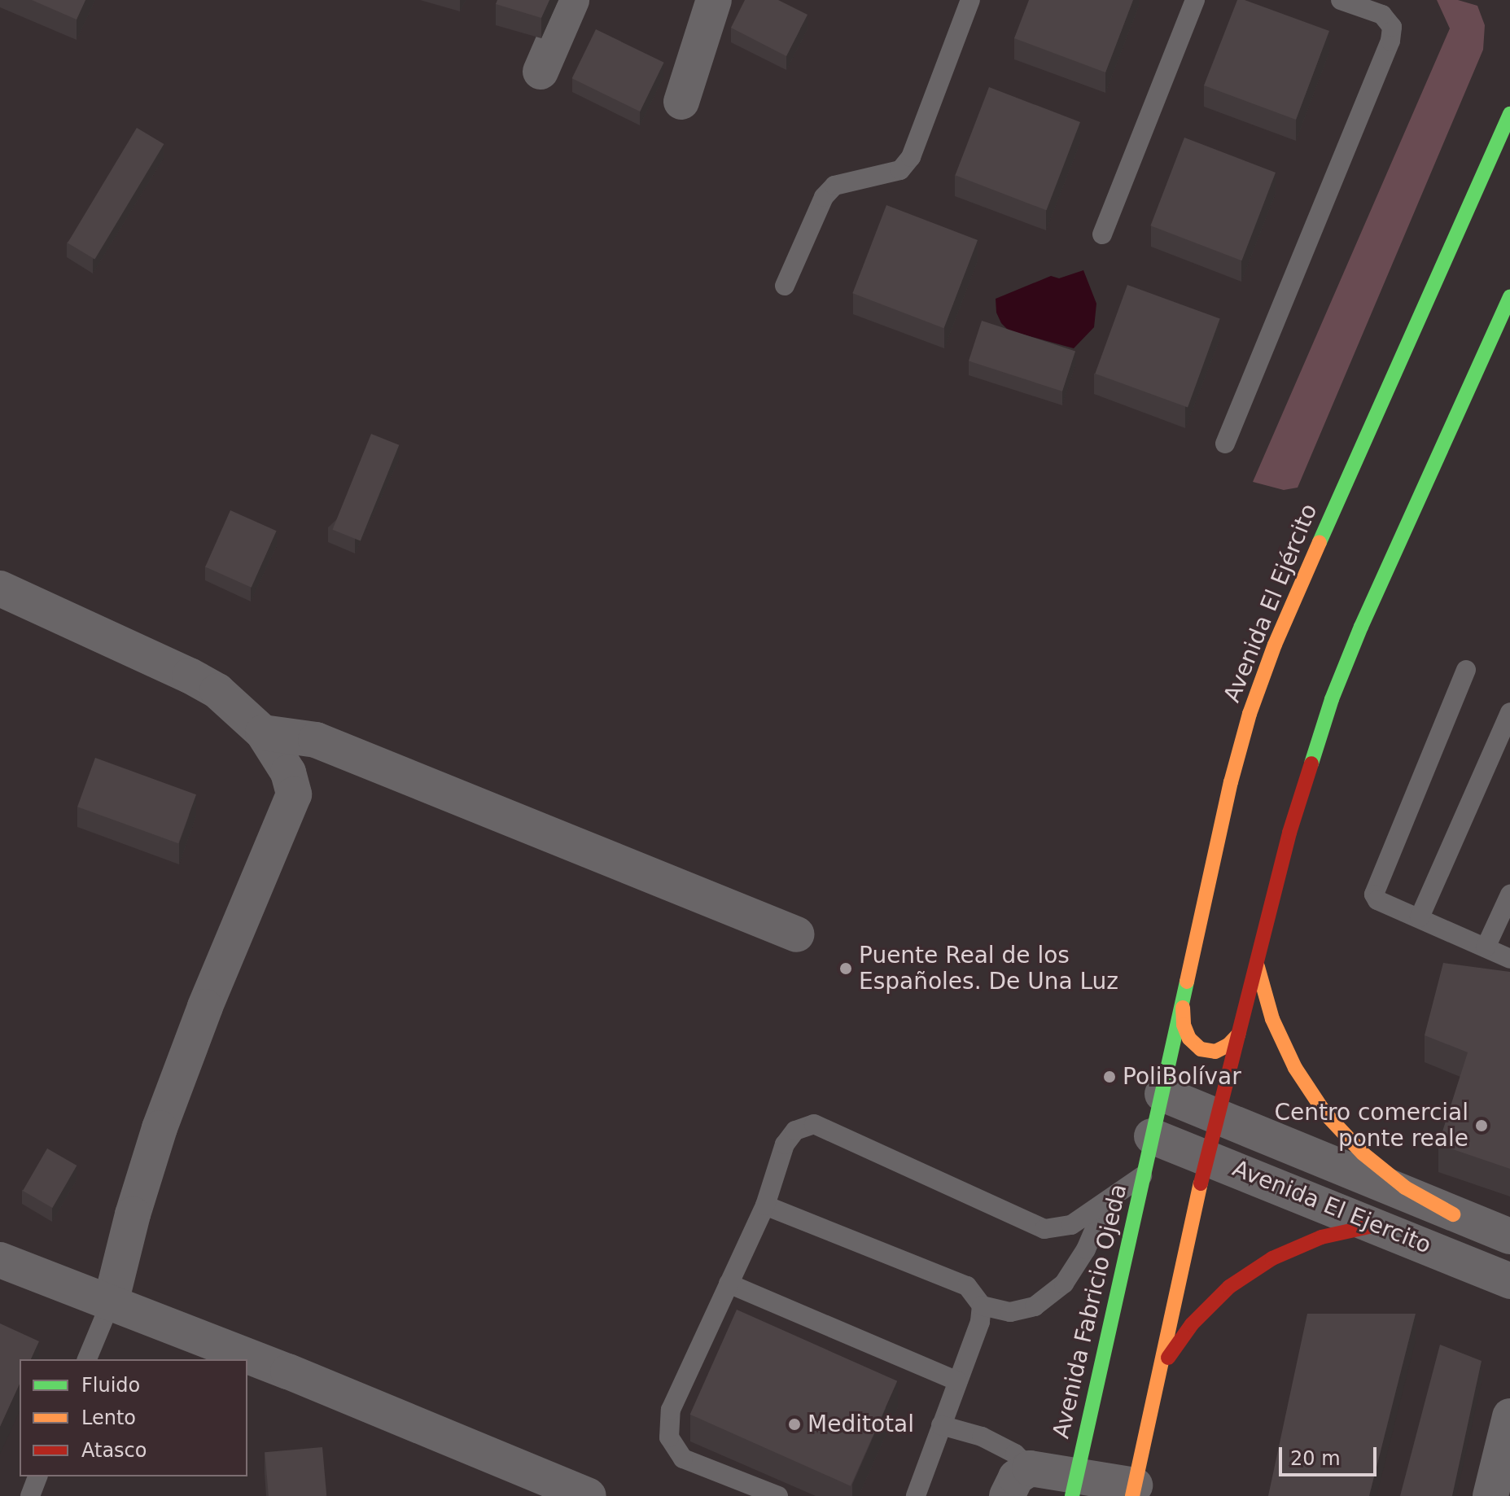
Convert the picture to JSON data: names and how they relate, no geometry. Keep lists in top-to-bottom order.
{
  "streets": {
    "street": ["Avenida El Ejército", "Avenida El Ejercito", "Avenida Fabricio Ojeda"]
  },
  "crossings": [
    ["Avenida El Ejército", "Avenida El Ejercito"],
    ["Avenida El Ejército", "Avenida Fabricio Ojeda"],
    ["Avenida El Ejercito", "Avenida Fabricio Ojeda"]
  ],
  "places": [
    "Puente Real de los Españoles. De Una Luz",
    "PoliBolívar",
    "Centro comercial ponte reale",
    "Meditotal"
  ],
  "legend": ["Fluido", "Lento", "Atasco"],
  "scale_bar": "20 m"
}
